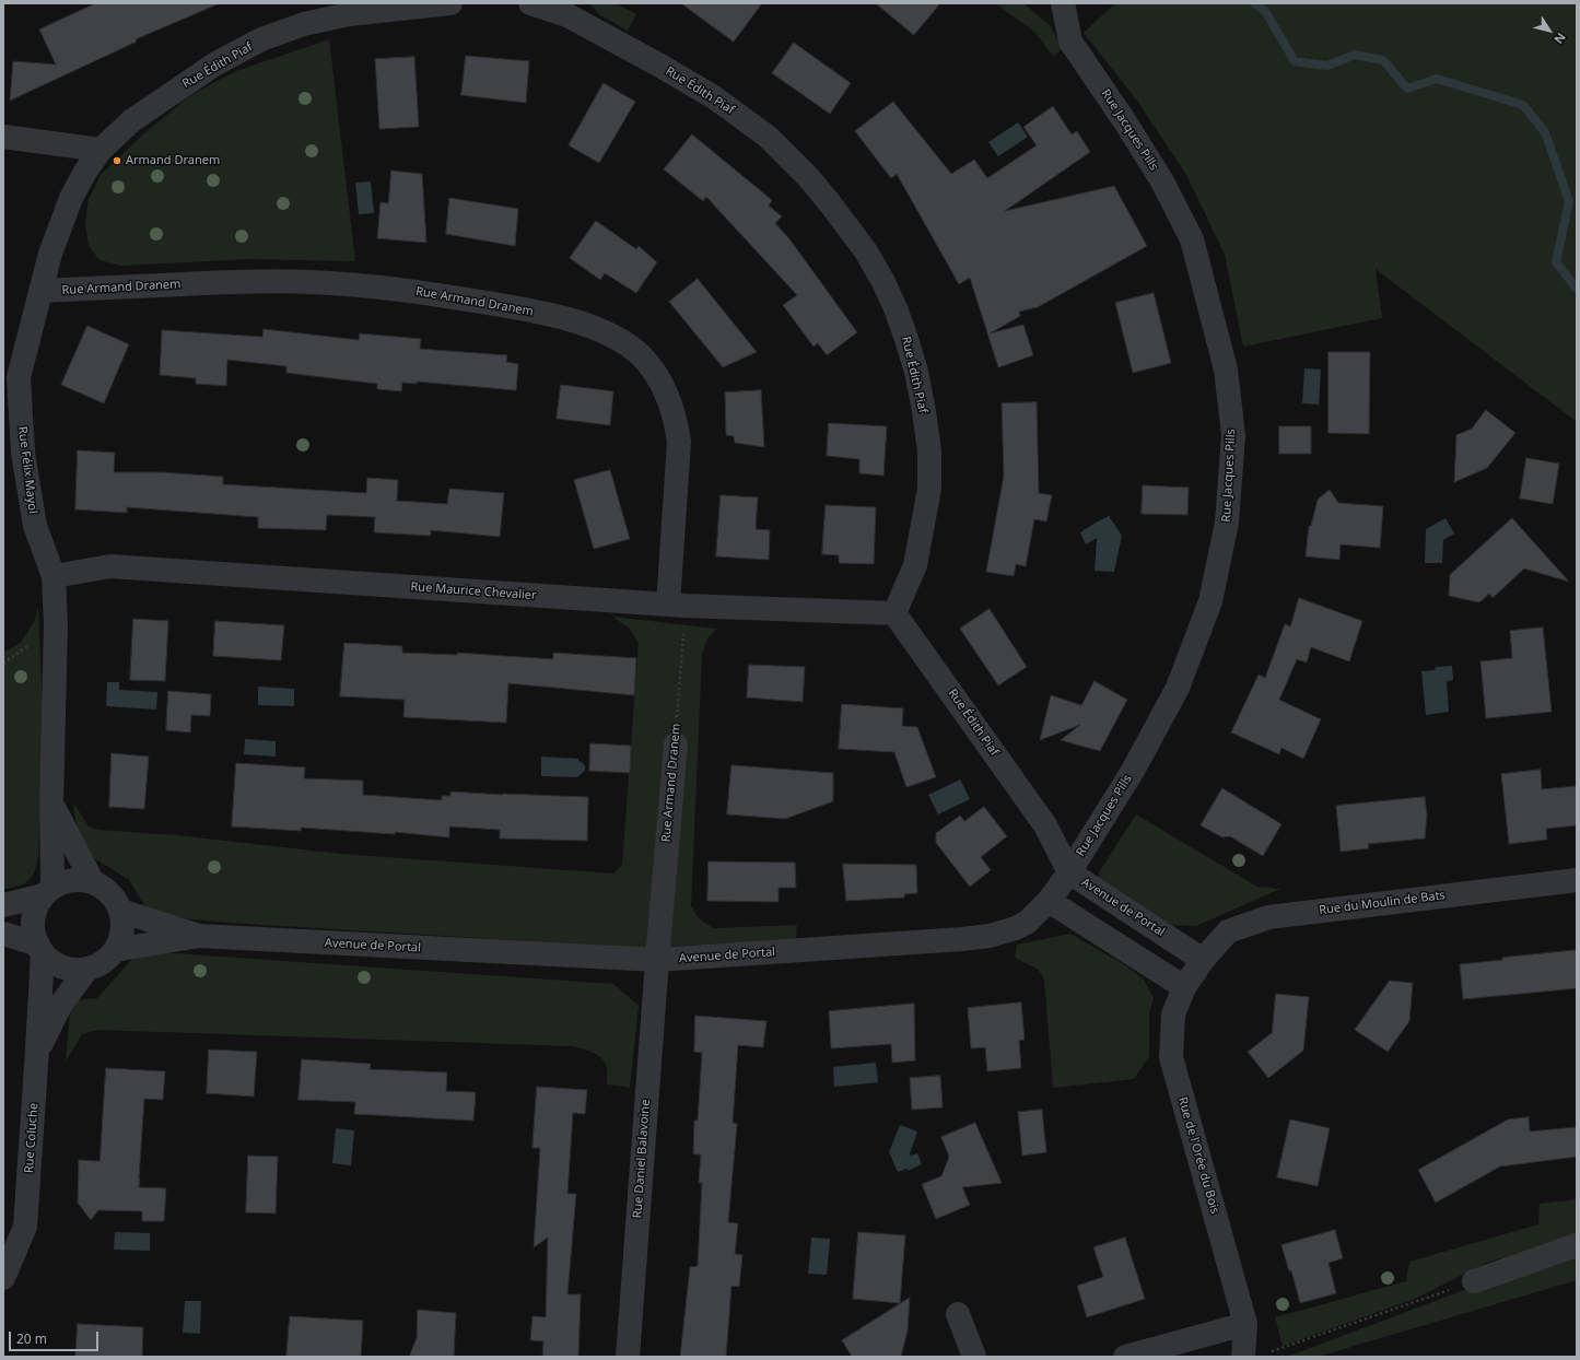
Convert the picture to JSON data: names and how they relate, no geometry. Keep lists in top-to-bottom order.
{
  "streets": {
    "street": [
      "Rue Édith Piaf",
      "Rue Jacques Pills",
      "Rue Armand Dranem",
      "Rue Félix Mayol",
      "Rue Maurice Chevalier",
      "Rue du Moulin de Bats",
      "Avenue de Portal",
      "Rue Coluche",
      "Rue de l'Orée du Bois",
      "Rue Daniel Balavoine"
    ]
  },
  "crossings": [
    ["Rue Édith Piaf", "Rue Jacques Pills"],
    ["Rue Édith Piaf", "Rue Félix Mayol"],
    ["Rue Édith Piaf", "Rue Maurice Chevalier"],
    ["Rue Édith Piaf", "Avenue de Portal"],
    ["Rue Jacques Pills", "Avenue de Portal"],
    ["Rue Armand Dranem", "Rue Félix Mayol"],
    ["Rue Armand Dranem", "Rue Maurice Chevalier"],
    ["Rue Armand Dranem", "Avenue de Portal"],
    ["Rue Armand Dranem", "Rue Daniel Balavoine"],
    ["Rue Félix Mayol", "Rue Maurice Chevalier"],
    ["Rue Félix Mayol", "Avenue de Portal"],
    ["Rue Félix Mayol", "Rue Coluche"],
    ["Rue du Moulin de Bats", "Avenue de Portal"],
    ["Rue du Moulin de Bats", "Rue de l'Orée du Bois"],
    ["Avenue de Portal", "Rue Coluche"],
    ["Avenue de Portal", "Rue de l'Orée du Bois"],
    ["Avenue de Portal", "Rue Daniel Balavoine"]
  ],
  "places": ["Armand Dranem"],
  "scale_bar": "20 m",
  "north": "bottom right"
}
